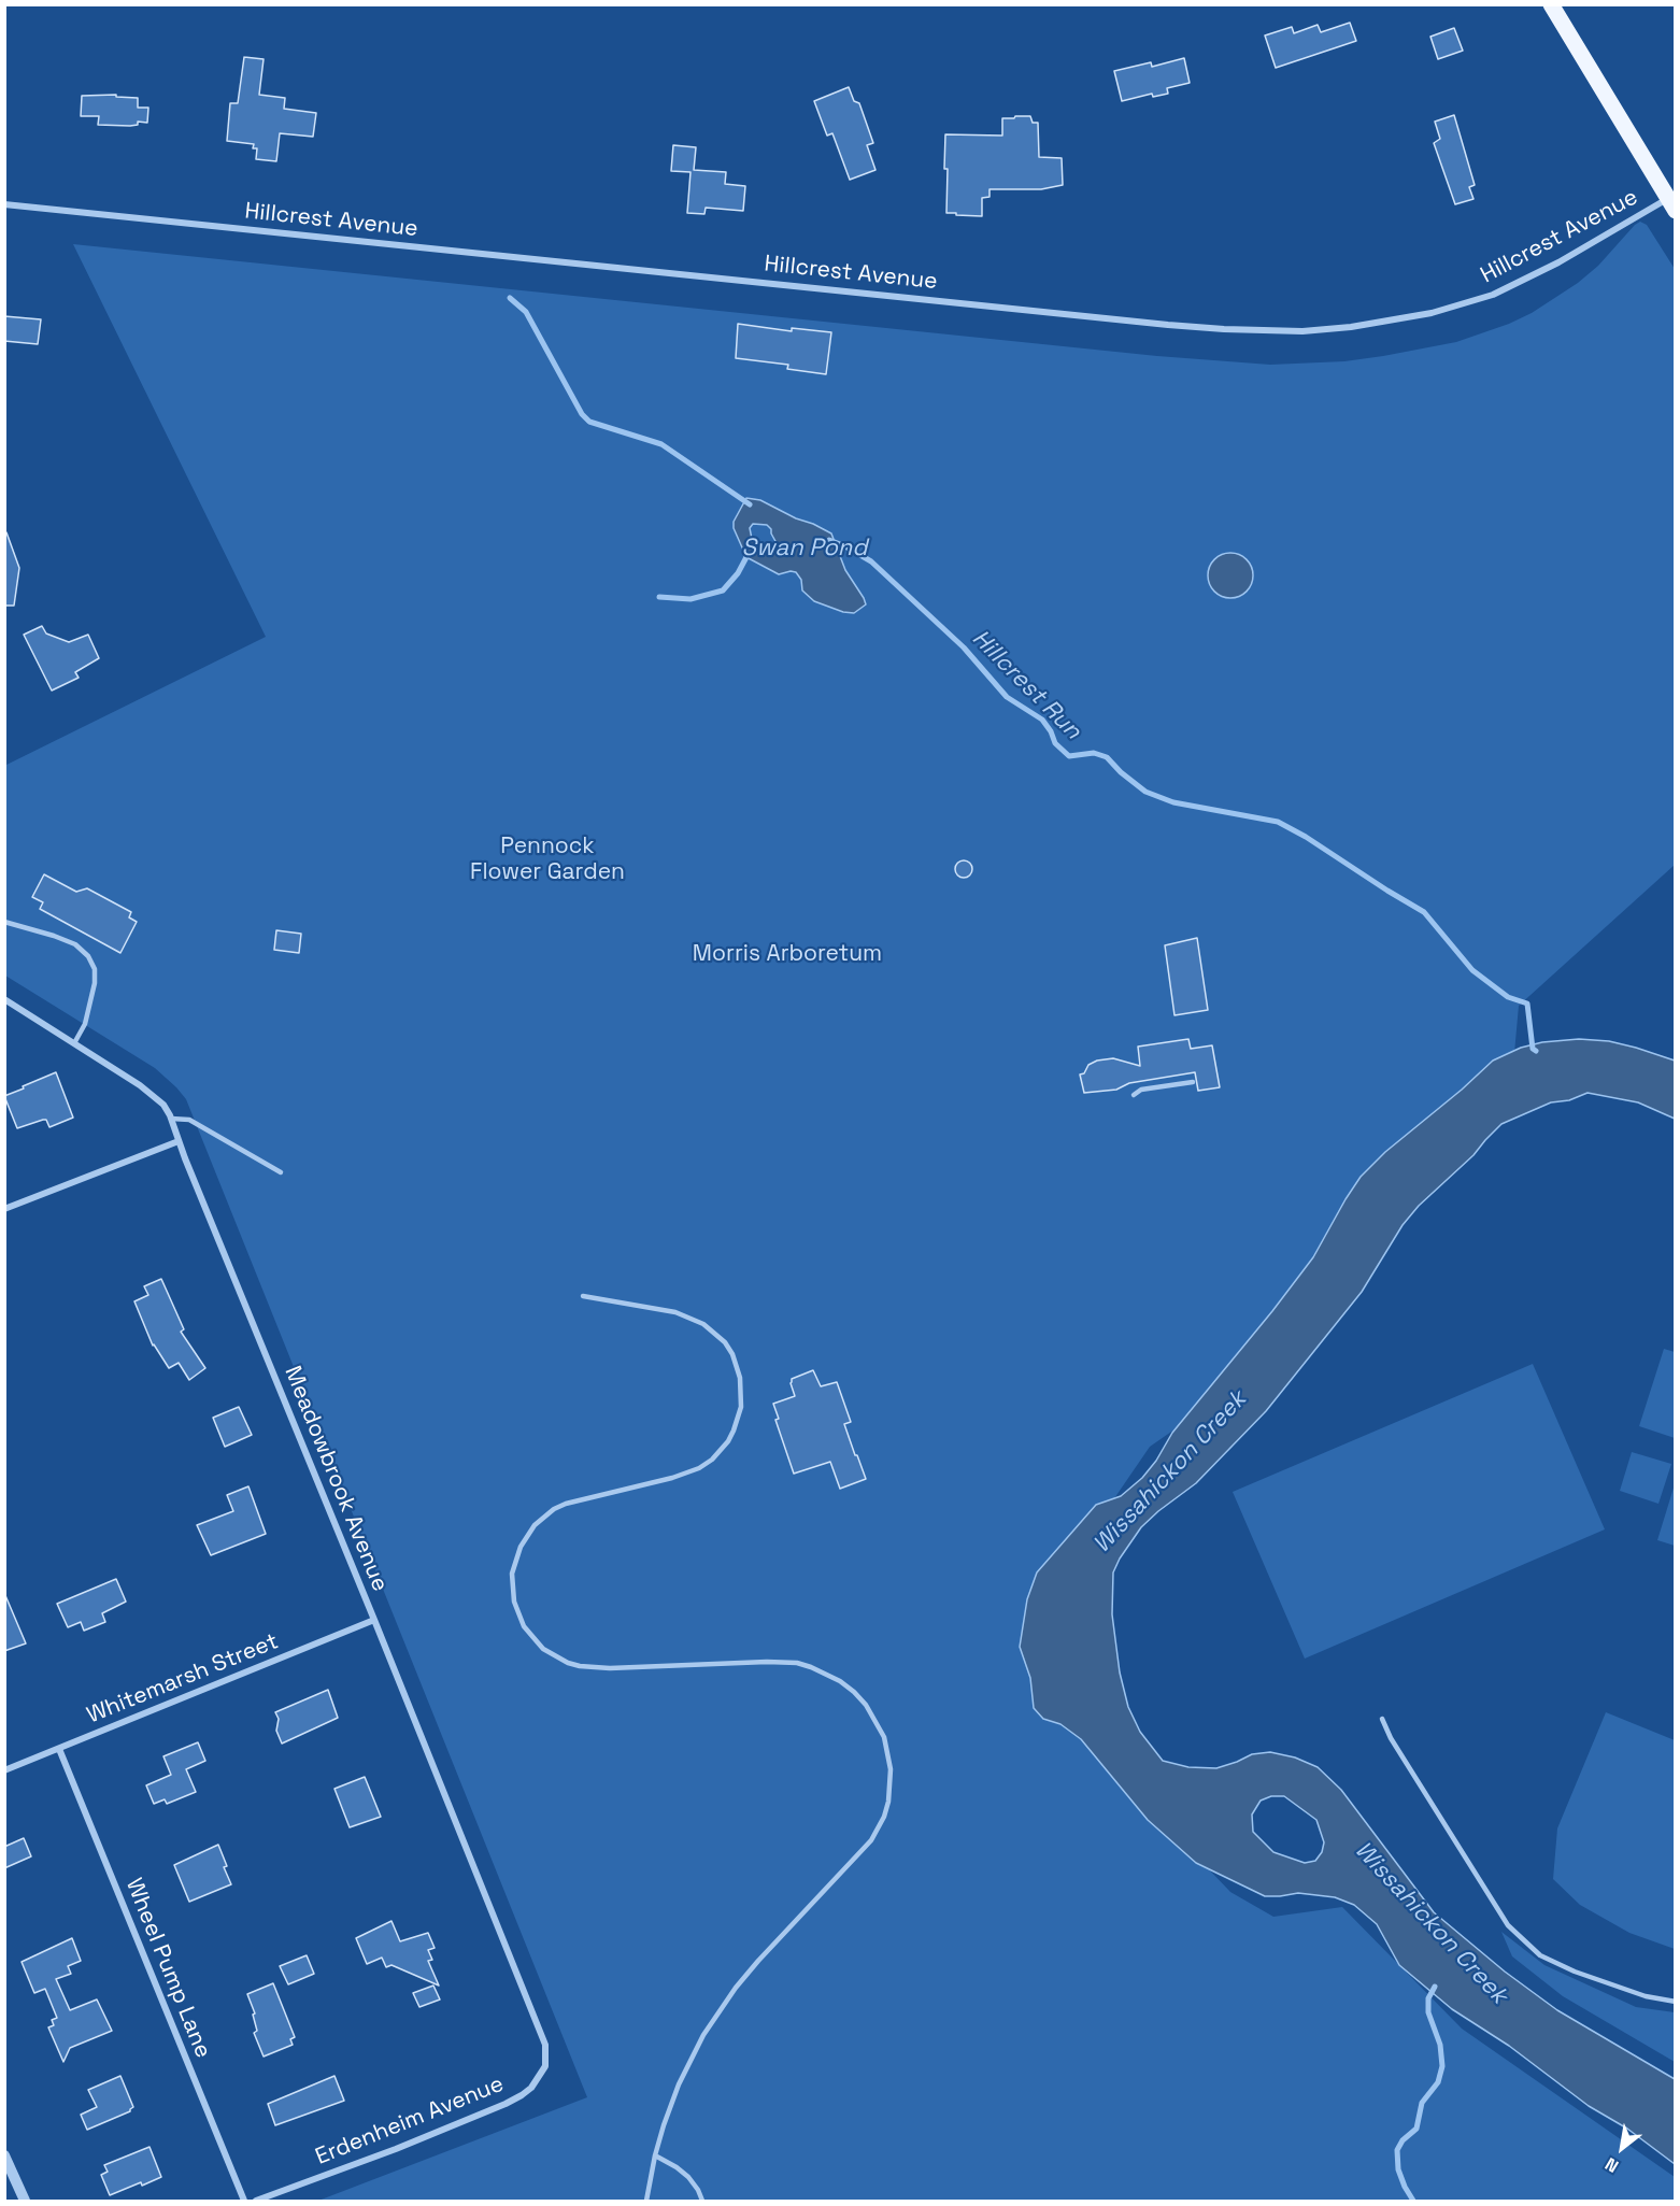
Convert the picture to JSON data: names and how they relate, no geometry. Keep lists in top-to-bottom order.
{
  "streets": {
    "street": [
      "Hillcrest Avenue",
      "Meadowbrook Avenue",
      "Whitemarsh Street",
      "Wheel Pump Lane",
      "Erdenheim Avenue"
    ]
  },
  "crossings": [
    ["Meadowbrook Avenue", "Whitemarsh Street"],
    ["Meadowbrook Avenue", "Erdenheim Avenue"],
    ["Whitemarsh Street", "Wheel Pump Lane"]
  ],
  "water": ["Swan Pond", "Hillcrest Run", "Wissahickon Creek"],
  "parks": ["Pennock Flower Garden", "Morris Arboretum"],
  "north": "bottom left"
}
